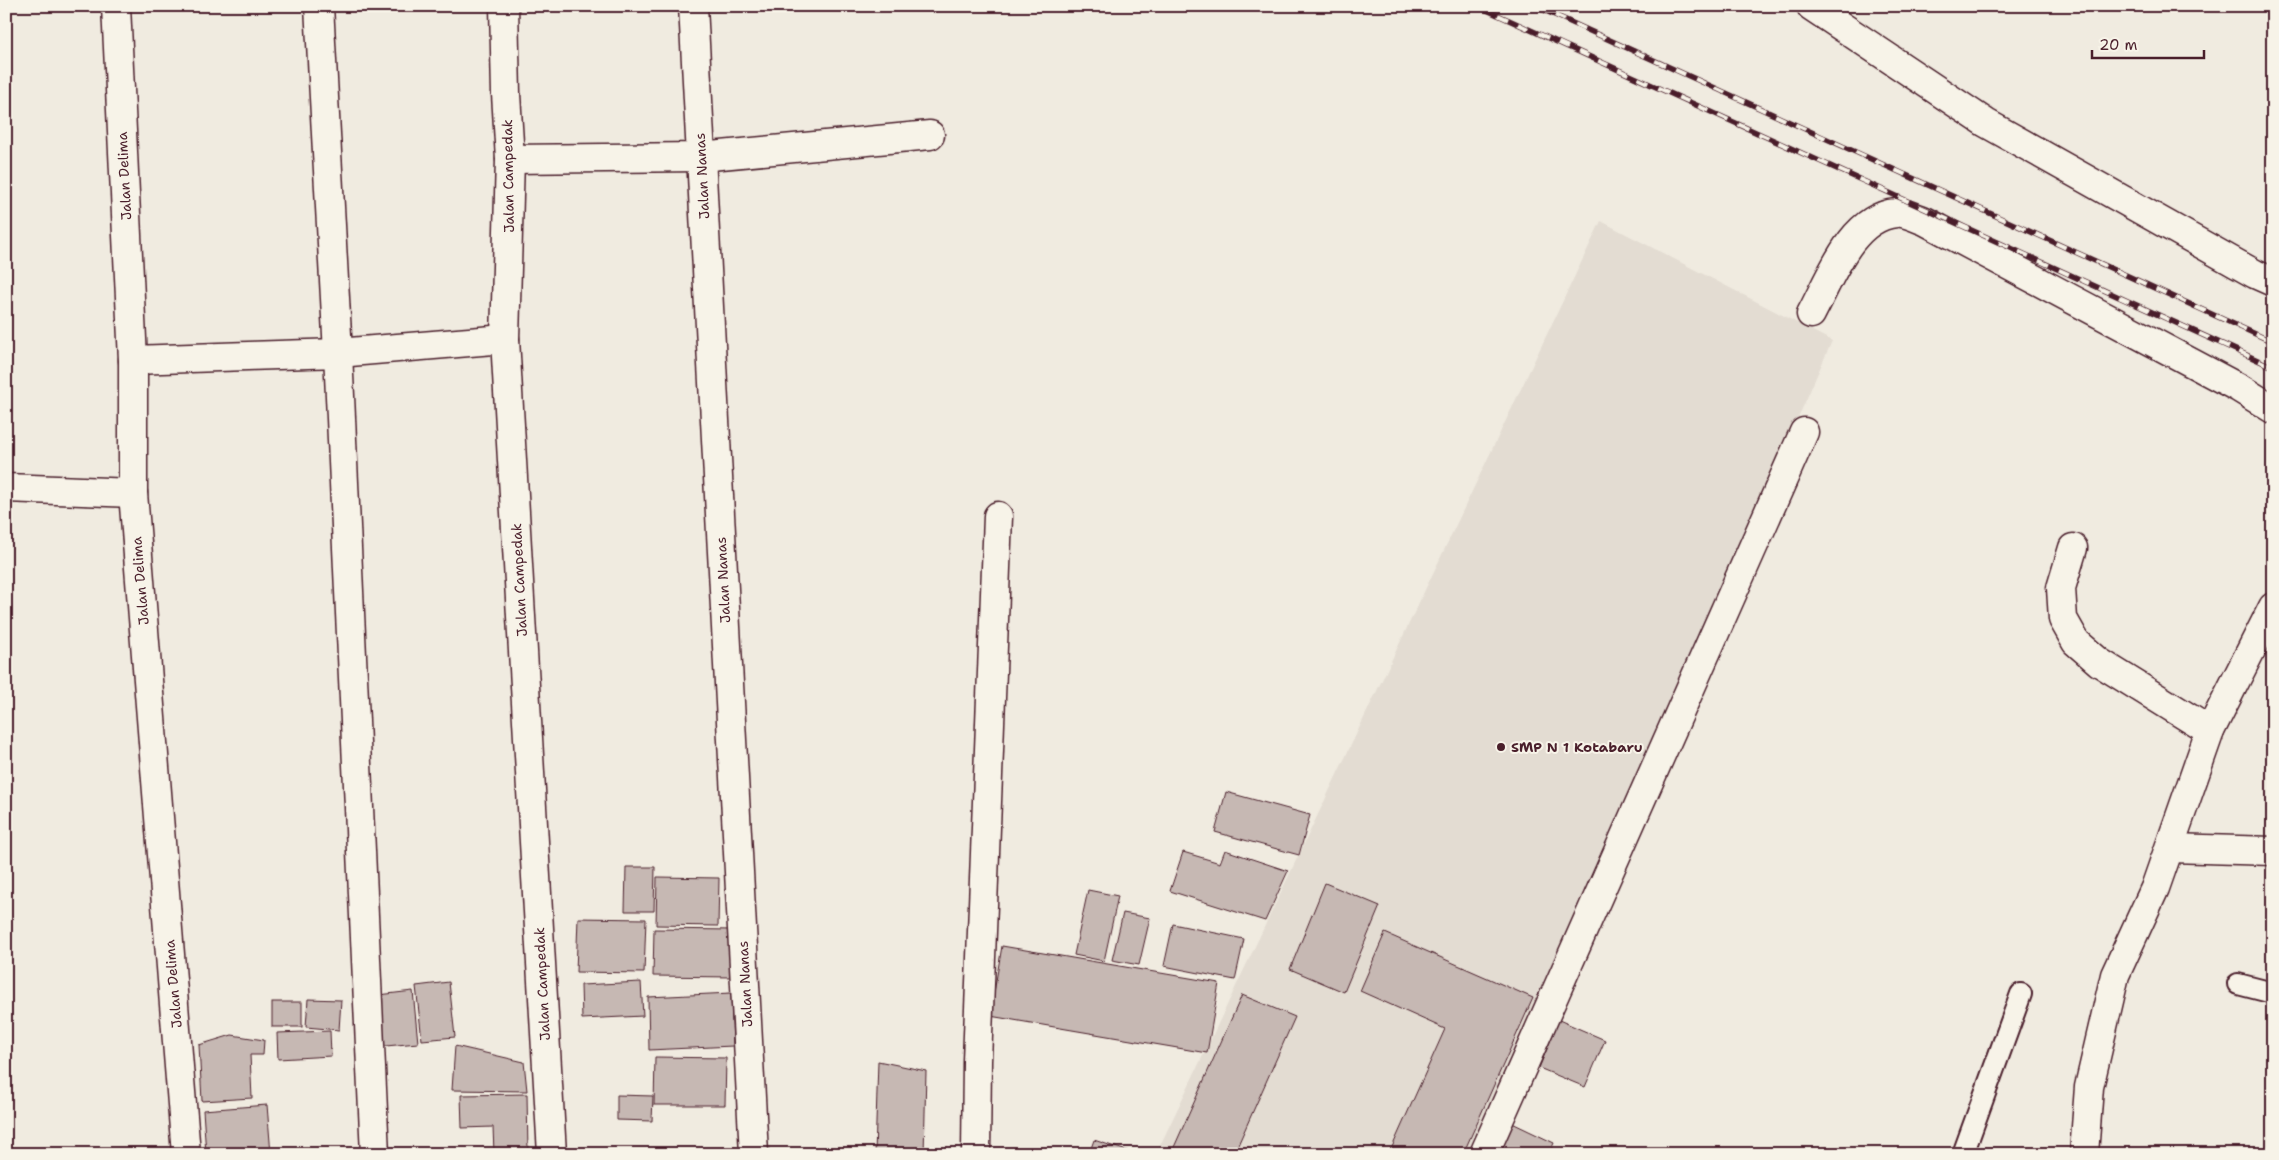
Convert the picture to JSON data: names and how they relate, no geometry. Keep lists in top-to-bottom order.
{
  "streets": {
    "street": ["Jalan Delima", "Jalan Campedak", "Jalan Nanas"]
  },
  "places": ["SMP N 1 Kotabaru"],
  "scale_bar": "20 m"
}
